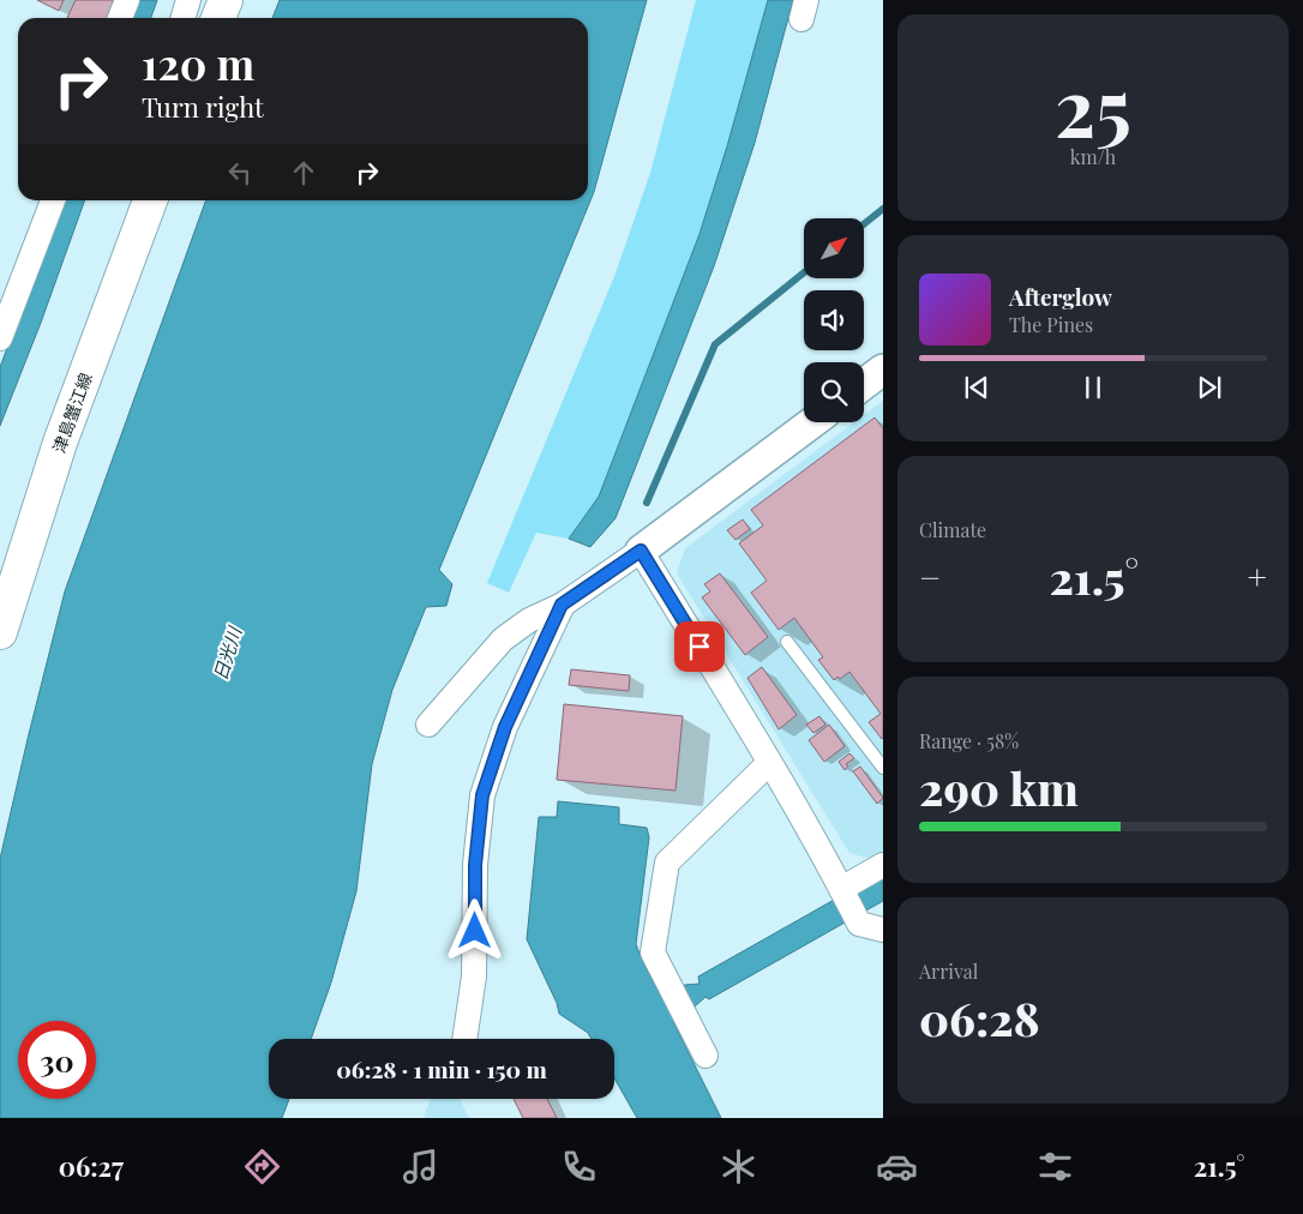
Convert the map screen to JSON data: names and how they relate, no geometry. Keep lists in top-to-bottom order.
{
  "streets": {
    "main road": ["津島蟹江線"]
  },
  "water": ["日光川"],
  "north": "top right",
  "page": {
    "tile": [
      ["25", "km/h"],
      "Climate",
      ["Range · 58%", "290 km"],
      ["Arrival", "06:28"]
    ],
    "turn": ["120 m", "Turn right"],
    "song": ["Afterglow", "The Pines"],
    "heat": ["−", "21.5°", "+"],
    "limit": "30",
    "trip": "06:28 · 1 min · 150 m",
    "tabs": ["06:27", "21.5°"]
  }
}
